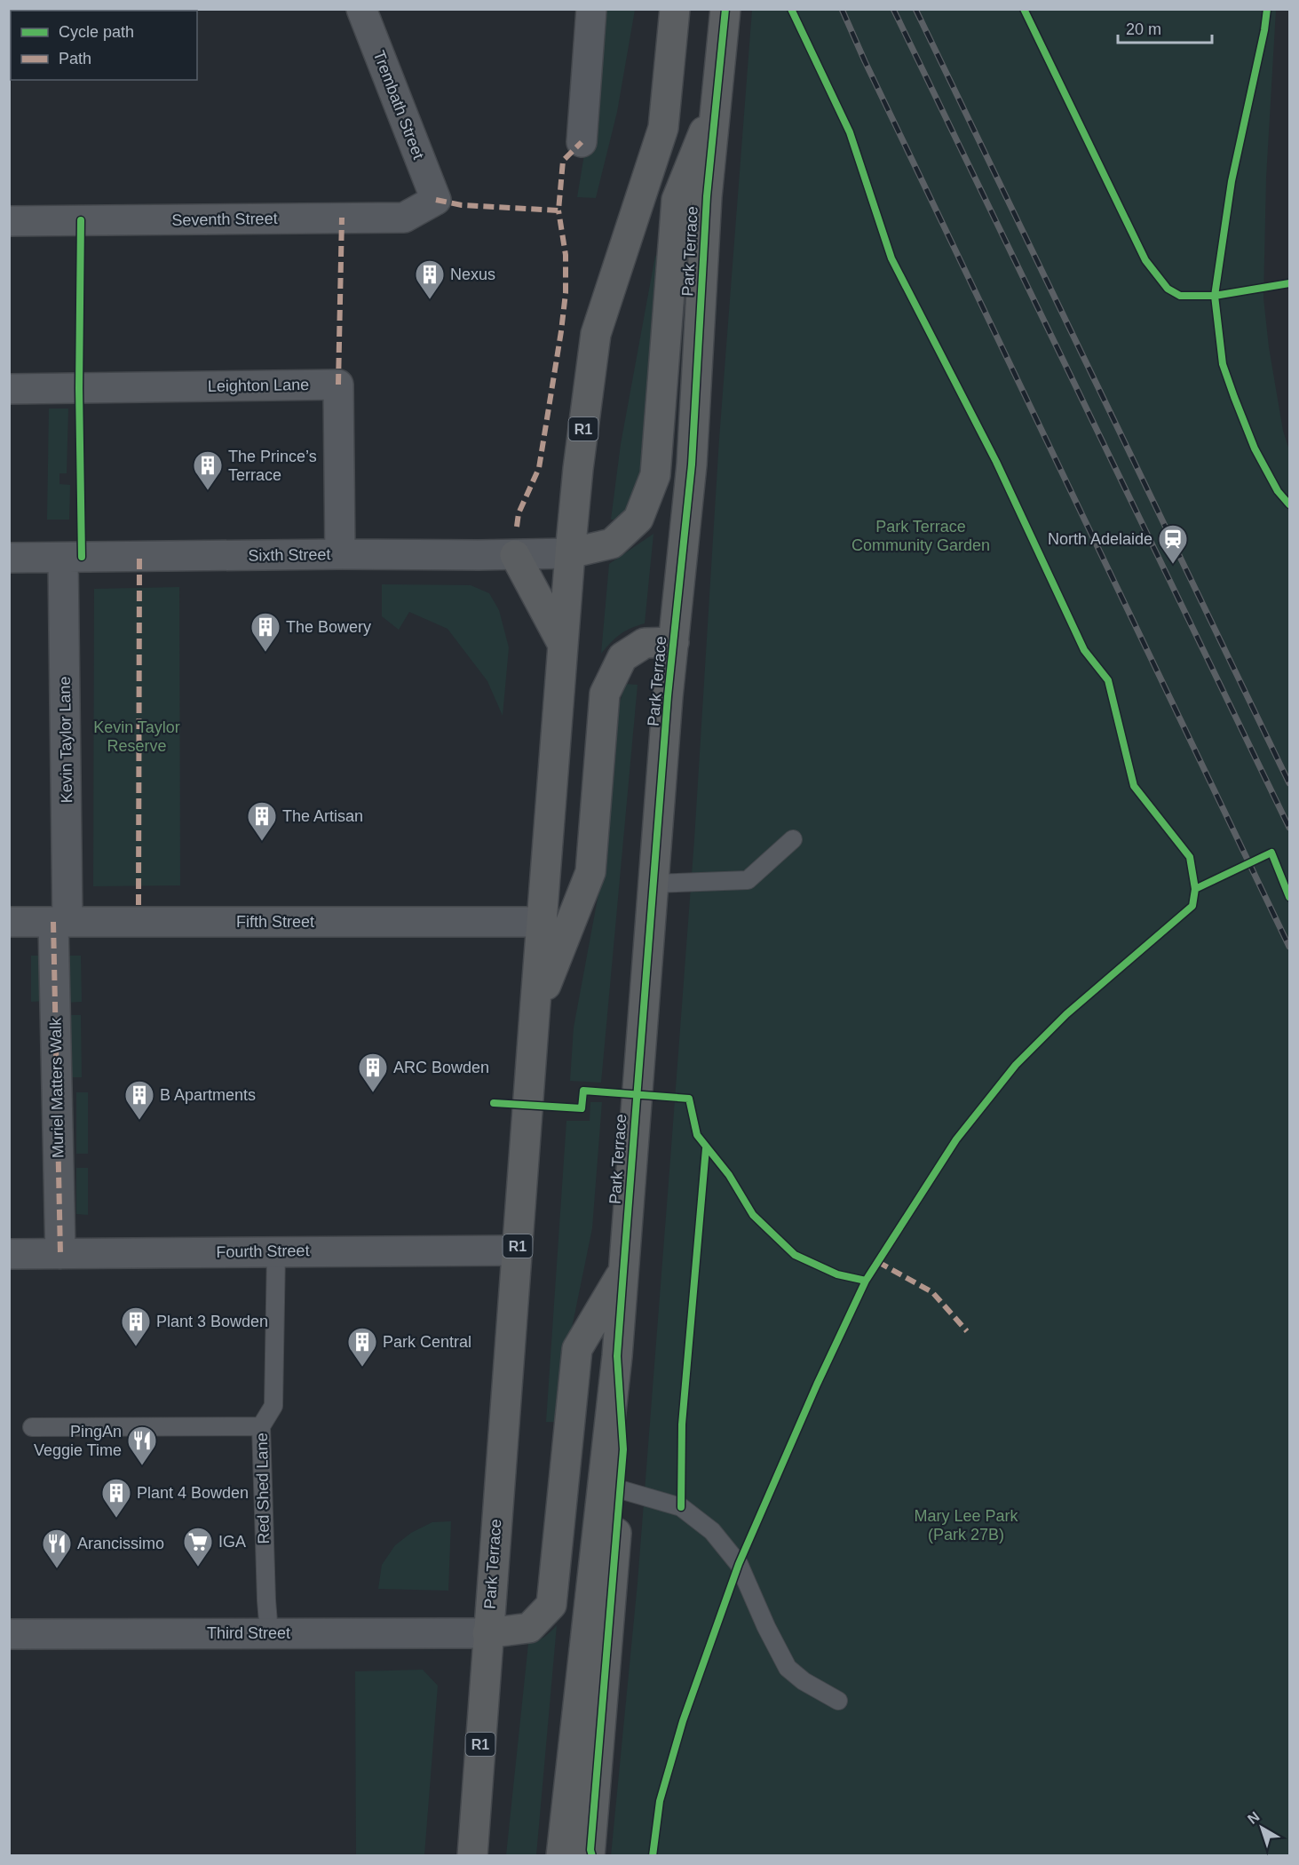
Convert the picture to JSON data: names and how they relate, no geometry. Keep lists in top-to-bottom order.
{
  "streets": {
    "highway": ["Park Terrace", "R1"],
    "street": [
      "Trembath Street",
      "Seventh Street",
      "Leighton Lane",
      "Sixth Street",
      "Kevin Taylor Lane",
      "Fifth Street",
      "Muriel Matters Walk",
      "Fourth Street",
      "Third Street"
    ],
    "lane": ["Red Shed Lane"]
  },
  "crossings": [
    ["Trembath Street", "Seventh Street"],
    ["Park Terrace", "Sixth Street"],
    ["Park Terrace", "Fifth Street"],
    ["Park Terrace", "Fourth Street"],
    ["Park Terrace", "Third Street"],
    ["Leighton Lane", "Sixth Street"],
    ["Sixth Street", "Kevin Taylor Lane"],
    ["Kevin Taylor Lane", "Fifth Street"],
    ["Kevin Taylor Lane", "Muriel Matters Walk"],
    ["Fifth Street", "Muriel Matters Walk"],
    ["Muriel Matters Walk", "Fourth Street"],
    ["Fourth Street", "Red Shed Lane"],
    ["Red Shed Lane", "Third Street"]
  ],
  "parks": ["Park Terrace Community Garden", "Kevin Taylor Reserve", "Mary Lee Park (Park 27B)"],
  "places": {
    "building": [
      "Nexus",
      "The Prince’s Terrace",
      "The Bowery",
      "The Artisan",
      "ARC Bowden",
      "B Apartments",
      "Plant 3 Bowden",
      "Park Central",
      "Plant 4 Bowden"
    ],
    "station": ["North Adelaide"],
    "restaurant": ["PingAn Veggie Time", "Arancissimo"],
    "supermarket": ["IGA"]
  },
  "legend": ["Cycle path", "Path"],
  "scale_bar": "20 m",
  "north": "top left"
}
